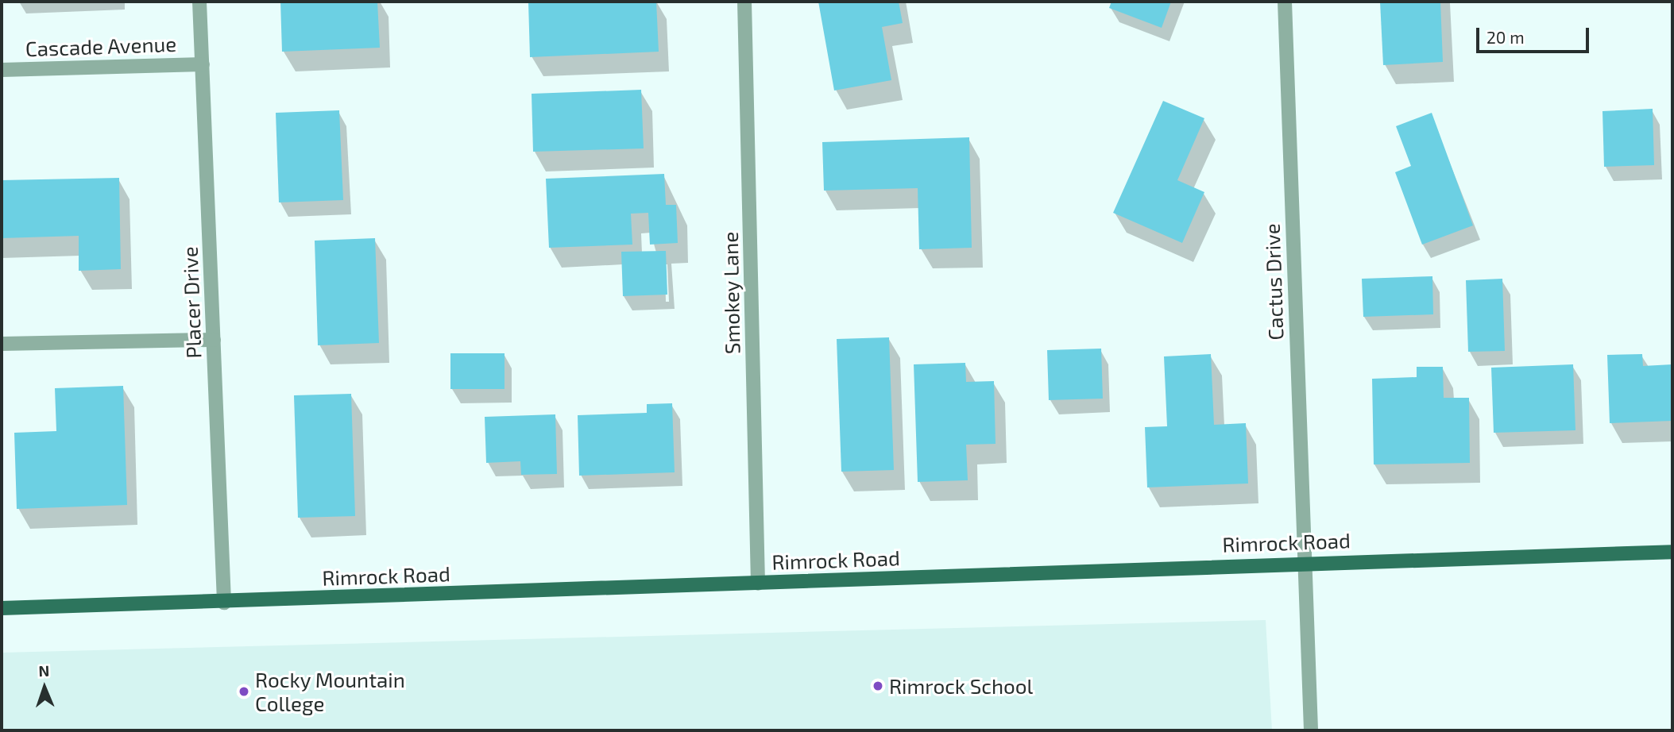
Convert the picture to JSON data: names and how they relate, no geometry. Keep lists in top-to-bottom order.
{
  "streets": {
    "main road": ["Rimrock Road"],
    "street": [
      "Cascade Avenue",
      "Cactus Drive",
      "Smokey Lane",
      "Placer Drive"
    ]
  },
  "crossings": [
    ["Cascade Avenue", "Placer Drive"],
    ["Cactus Drive", "Rimrock Road"],
    ["Smokey Lane", "Rimrock Road"],
    ["Placer Drive", "Rimrock Road"]
  ],
  "places": ["Rimrock School", "Rocky Mountain College"],
  "scale_bar": "20 m",
  "north": "top"
}
